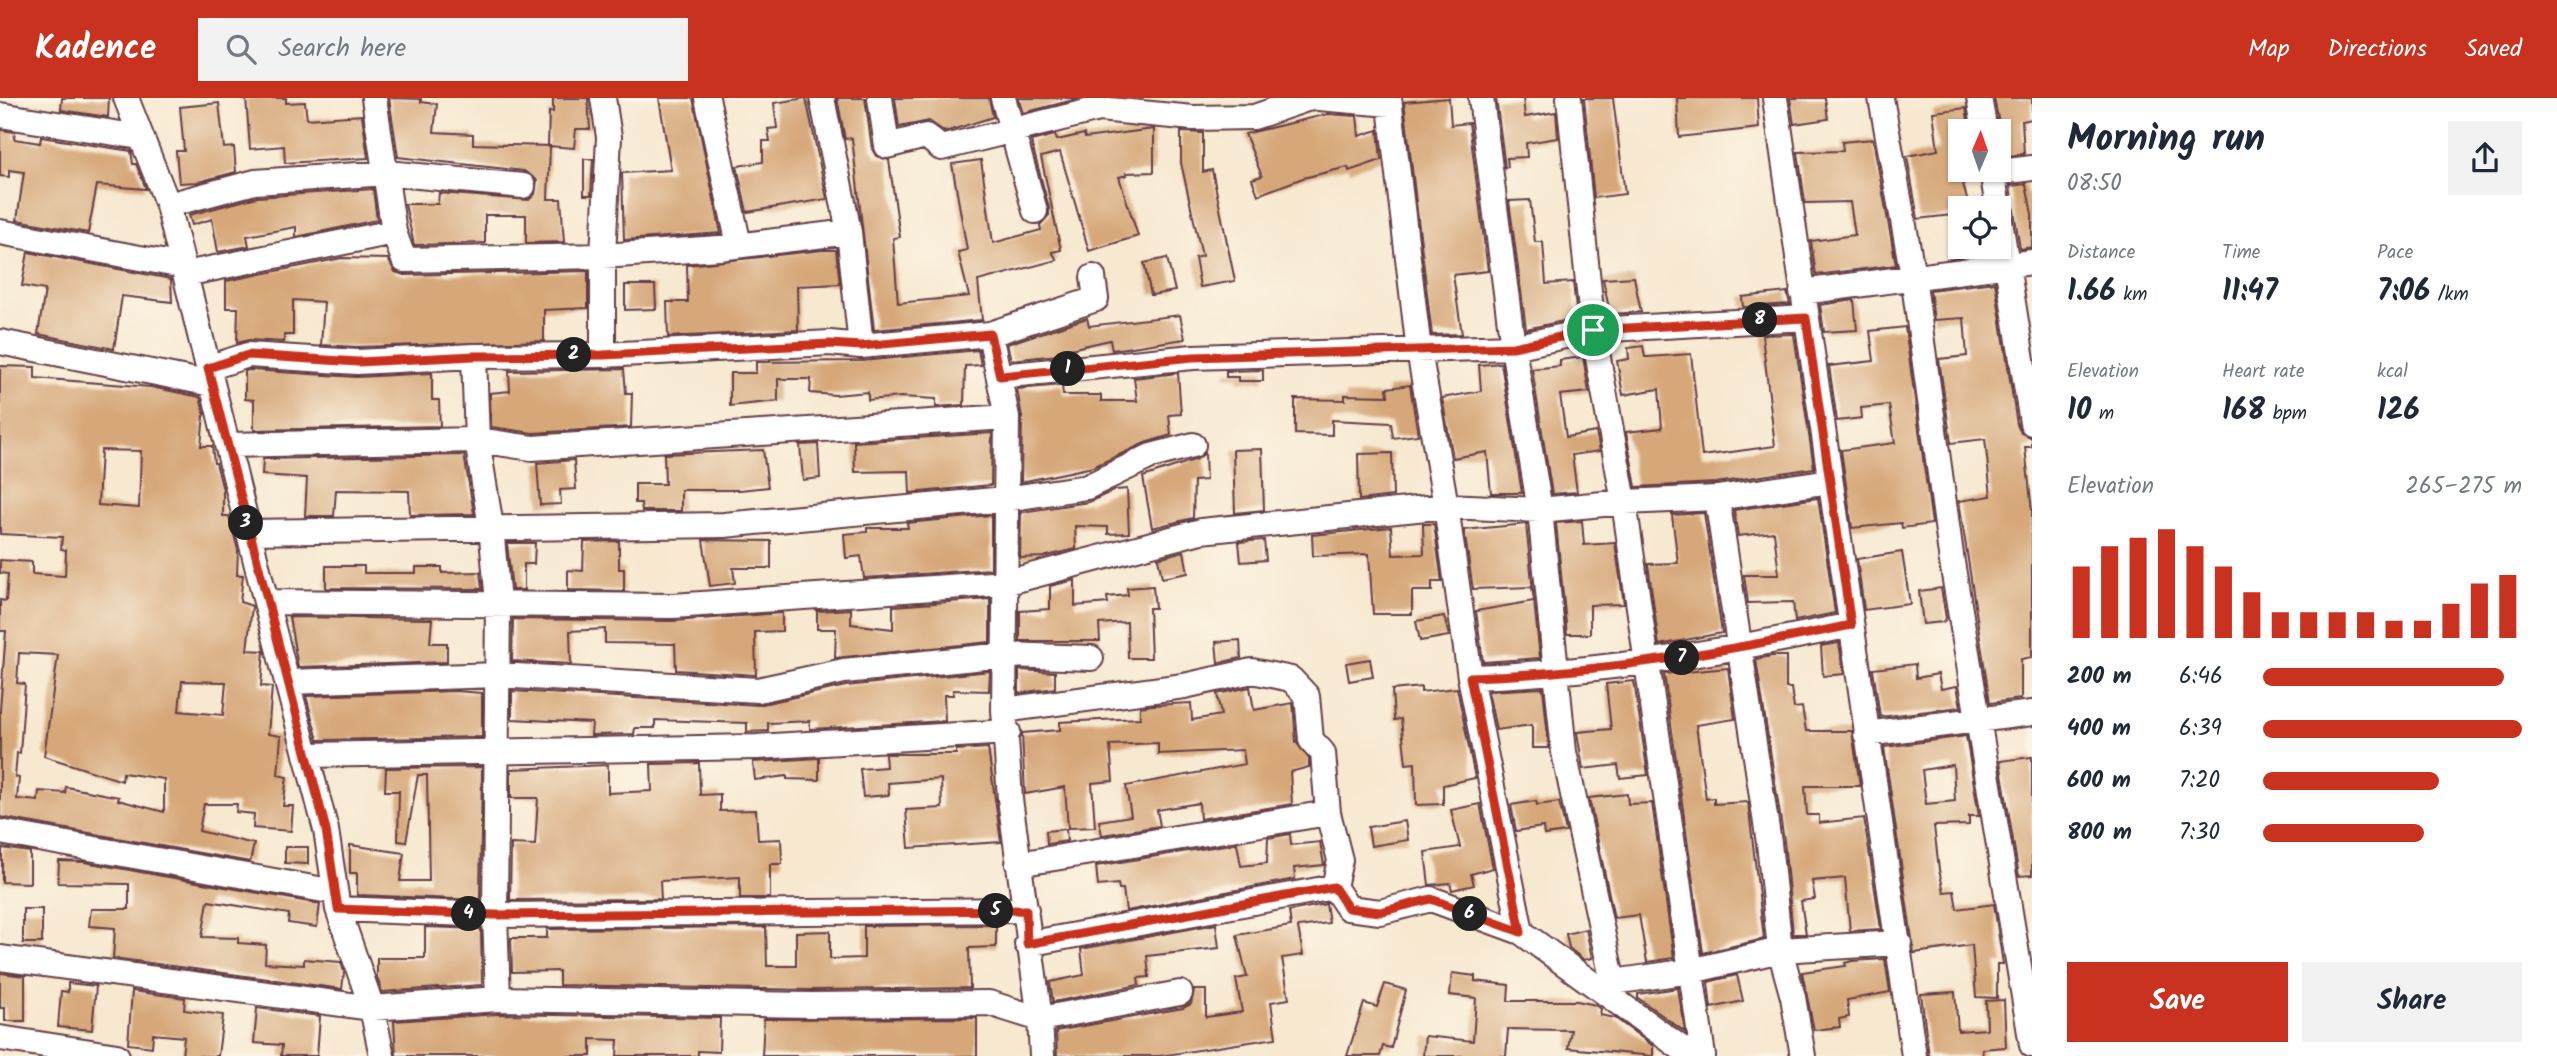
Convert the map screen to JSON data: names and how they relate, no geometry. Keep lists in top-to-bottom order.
{
  "north": "top",
  "page": {
    "header": "Kadence",
    "search": "Search here",
    "nav": ["Map", "Directions", "Saved"],
    "heading": ["Morning run", "08:50"],
    "stats": [
      ["Distance", "1.66 km"],
      ["Time", "11:47"],
      ["Pace", "7:06 /km"],
      ["Elevation", "10 m"],
      ["Heart rate", "168 bpm"],
      ["kcal", "126"]
    ],
    "pins": [
      "8",
      "2",
      "1",
      "3",
      "7",
      "5",
      "4",
      "6"
    ],
    "chart": ["Elevation", "265–275 m"],
    "list": [
      {
        "name": "200 m",
        "note": "6:46"
      },
      {
        "name": "400 m",
        "note": "6:39"
      },
      {
        "name": "600 m",
        "note": "7:20"
      },
      {
        "name": "800 m",
        "note": "7:30"
      }
    ],
    "buttons": ["Save", "Share"]
  }
}
